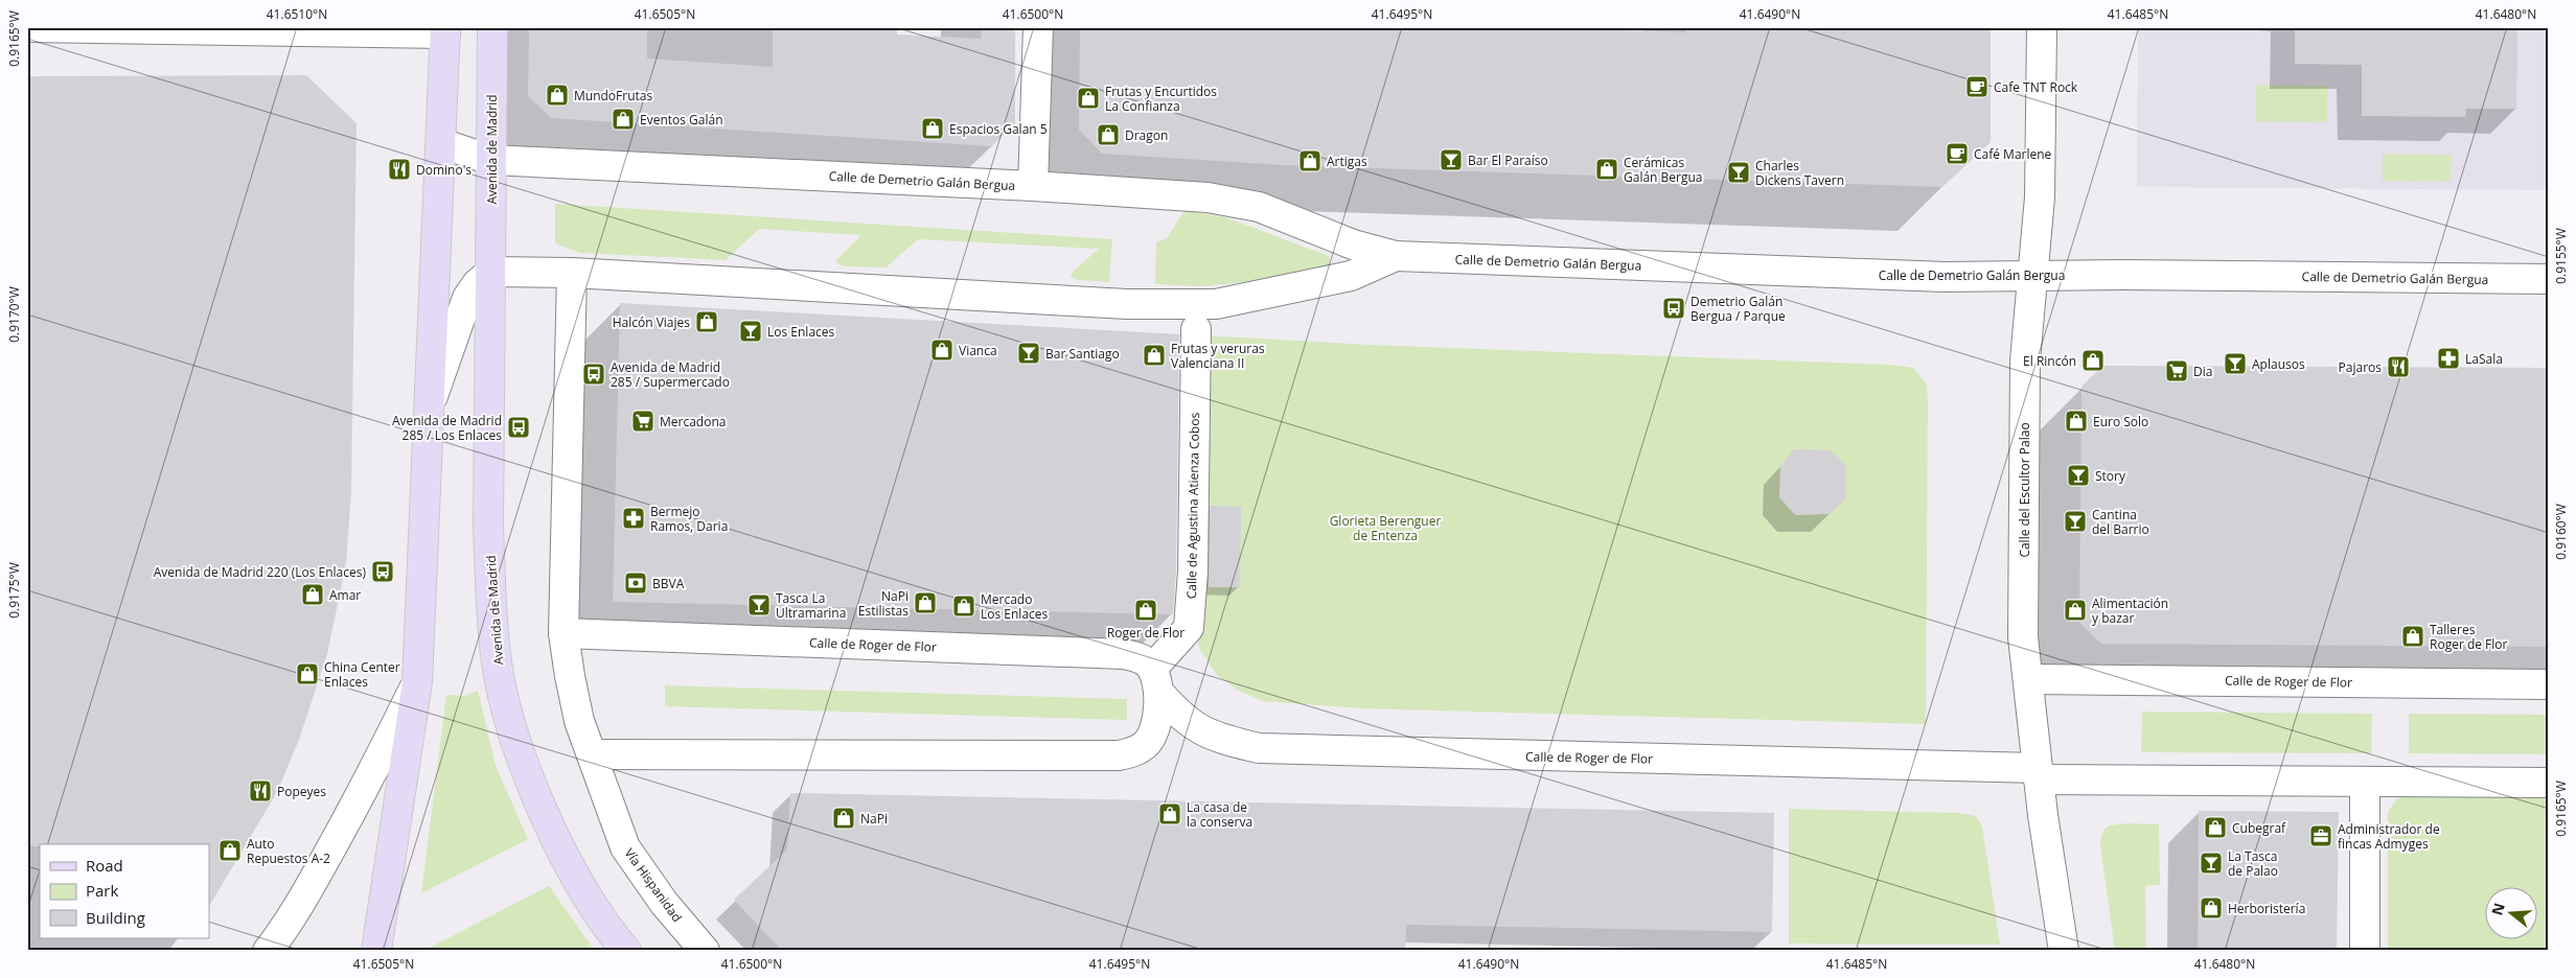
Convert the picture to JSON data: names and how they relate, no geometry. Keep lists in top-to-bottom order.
{
  "streets": {
    "main road": ["Avenida de Madrid"],
    "street": [
      "Calle de Demetrio Galán Bergua",
      "Calle del Escultor Palao",
      "Calle de Agustina Atienza Cobos",
      "Calle de Roger de Flor",
      "Vía Hispanidad"
    ]
  },
  "crossings": [
    ["Avenida de Madrid", "Calle de Demetrio Galán Bergua"],
    ["Calle de Demetrio Galán Bergua", "Calle del Escultor Palao"],
    ["Calle del Escultor Palao", "Calle de Roger de Flor"],
    ["Calle de Agustina Atienza Cobos", "Calle de Roger de Flor"]
  ],
  "parks": ["Glorieta Berenguer de Entenza"],
  "places": {
    "cafe": ["Cafe TNT Rock", "Café Marlene"],
    "shop": [
      "MundoFrutas",
      "Frutas y Encurtidos La Confianza",
      "Eventos Galán",
      "Espacios Galan 5",
      "Dragon",
      "Artigas",
      "Cerámicas Galán Bergua",
      "Halcón Viajes",
      "Vianca",
      "Frutas y veruras Valenciana II",
      "El Rincón",
      "Euro Solo",
      "Amar",
      "NaPi Estilistas",
      "Mercado Los Enlaces",
      "Roger de Flor",
      "Alimentación y bazar",
      "Talleres Roger de Flor",
      "China Center Enlaces",
      "La casa de la conserva",
      "NaPi",
      "Cubegraf",
      "Auto Repuestos A-2",
      "Herboristería"
    ],
    "bar": [
      "Bar El Paraíso",
      "Charles Dickens Tavern",
      "Los Enlaces",
      "Bar Santiago",
      "Aplausos",
      "Story",
      "Cantina del Barrio",
      "Tasca La Ultramarina",
      "La Tasca de Palao"
    ],
    "restaurant": ["Domino's", "Pajaros", "Popeyes"],
    "bus stop": [
      "Demetrio Galán Bergua / Parque",
      "Avenida de Madrid 285 / Supermercado",
      "Avenida de Madrid 285 / Los Enlaces",
      "Avenida de Madrid 220 (Los Enlaces)"
    ],
    "pharmacy": ["LaSala", "Bermejo Ramos, Daria"],
    "supermarket": ["Dia", "Mercadona"],
    "bank": ["BBVA"],
    "office": ["Administrador de fincas Admyges"]
  },
  "legend": ["Road", "Park", "Building"],
  "north": "left",
  "coordinates": [
    "41.6510°N",
    "41.6505°N",
    "41.6500°N",
    "41.6495°N",
    "41.6490°N",
    "41.6485°N",
    "41.6480°N",
    "0.9165°W",
    "0.9155°W",
    "0.9170°W",
    "0.9160°W",
    "0.9175°W"
  ]
}
